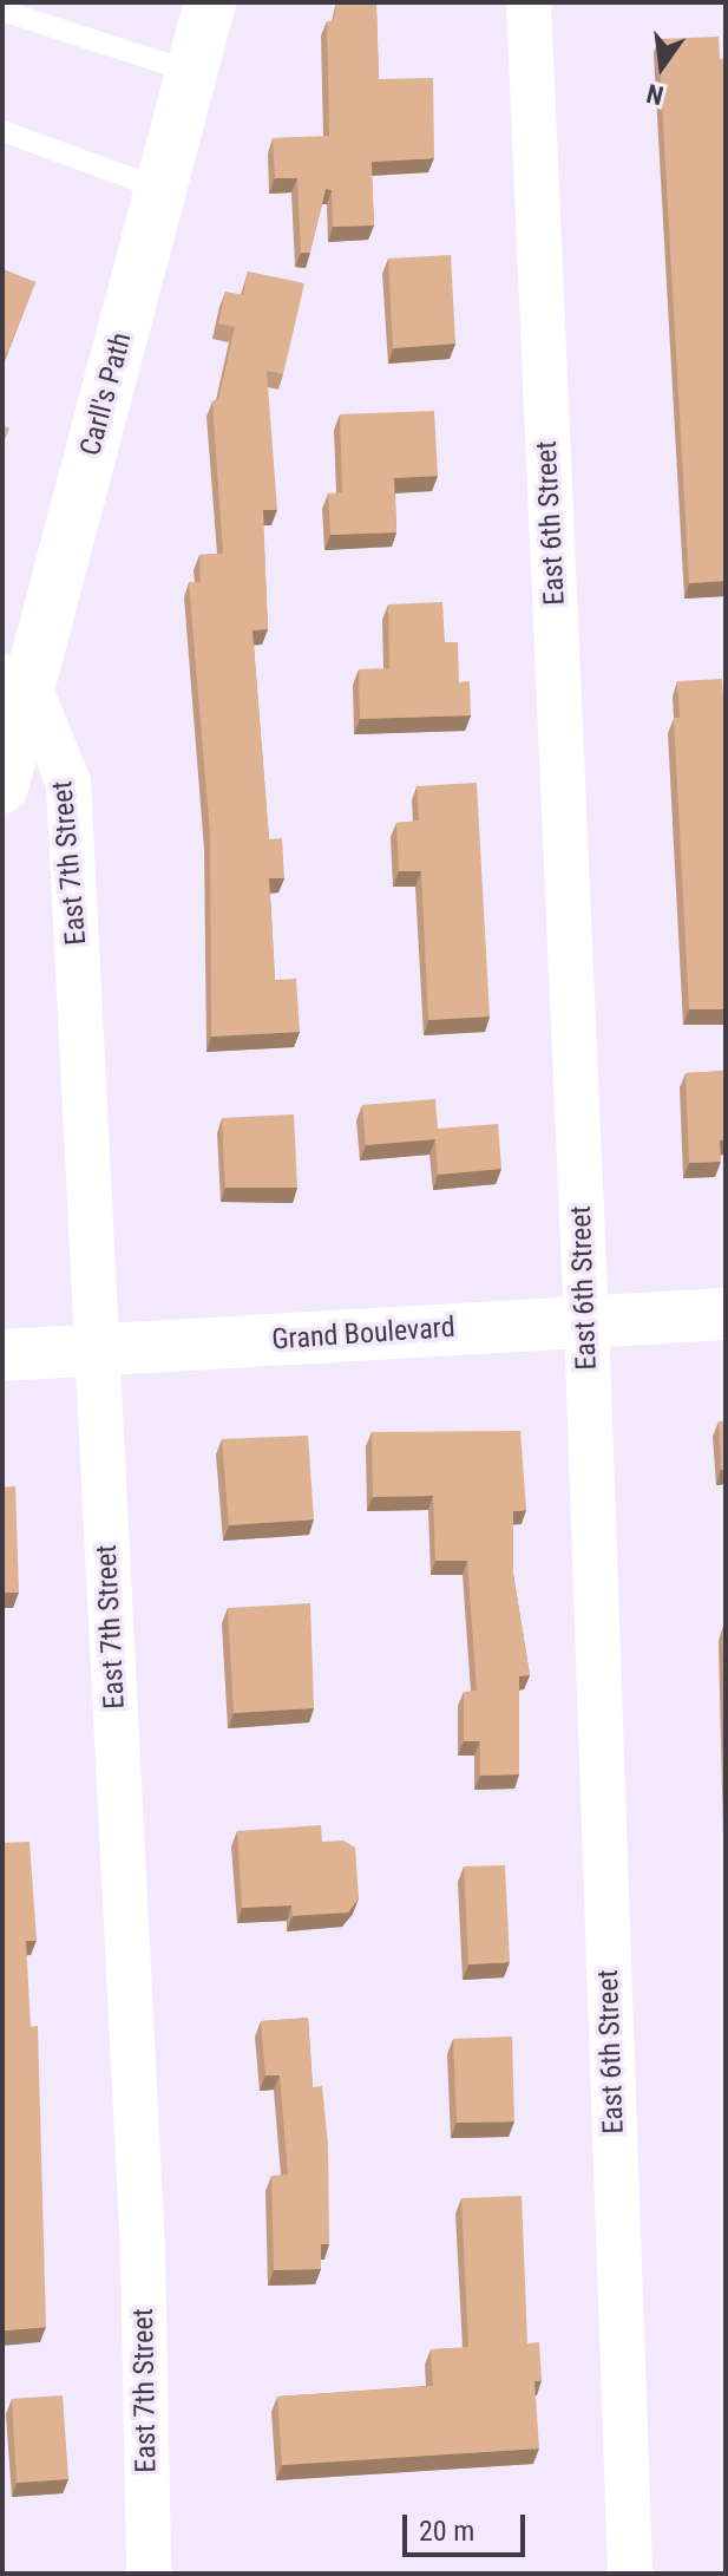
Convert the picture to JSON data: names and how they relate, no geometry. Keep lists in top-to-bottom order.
{
  "streets": {
    "street": [
      "Carll's Path",
      "East 6th Street",
      "East 7th Street",
      "Grand Boulevard"
    ]
  },
  "crossings": [
    ["Carll's Path", "East 7th Street"],
    ["East 6th Street", "Grand Boulevard"],
    ["East 7th Street", "Grand Boulevard"]
  ],
  "scale_bar": "20 m",
  "north": "bottom"
}
